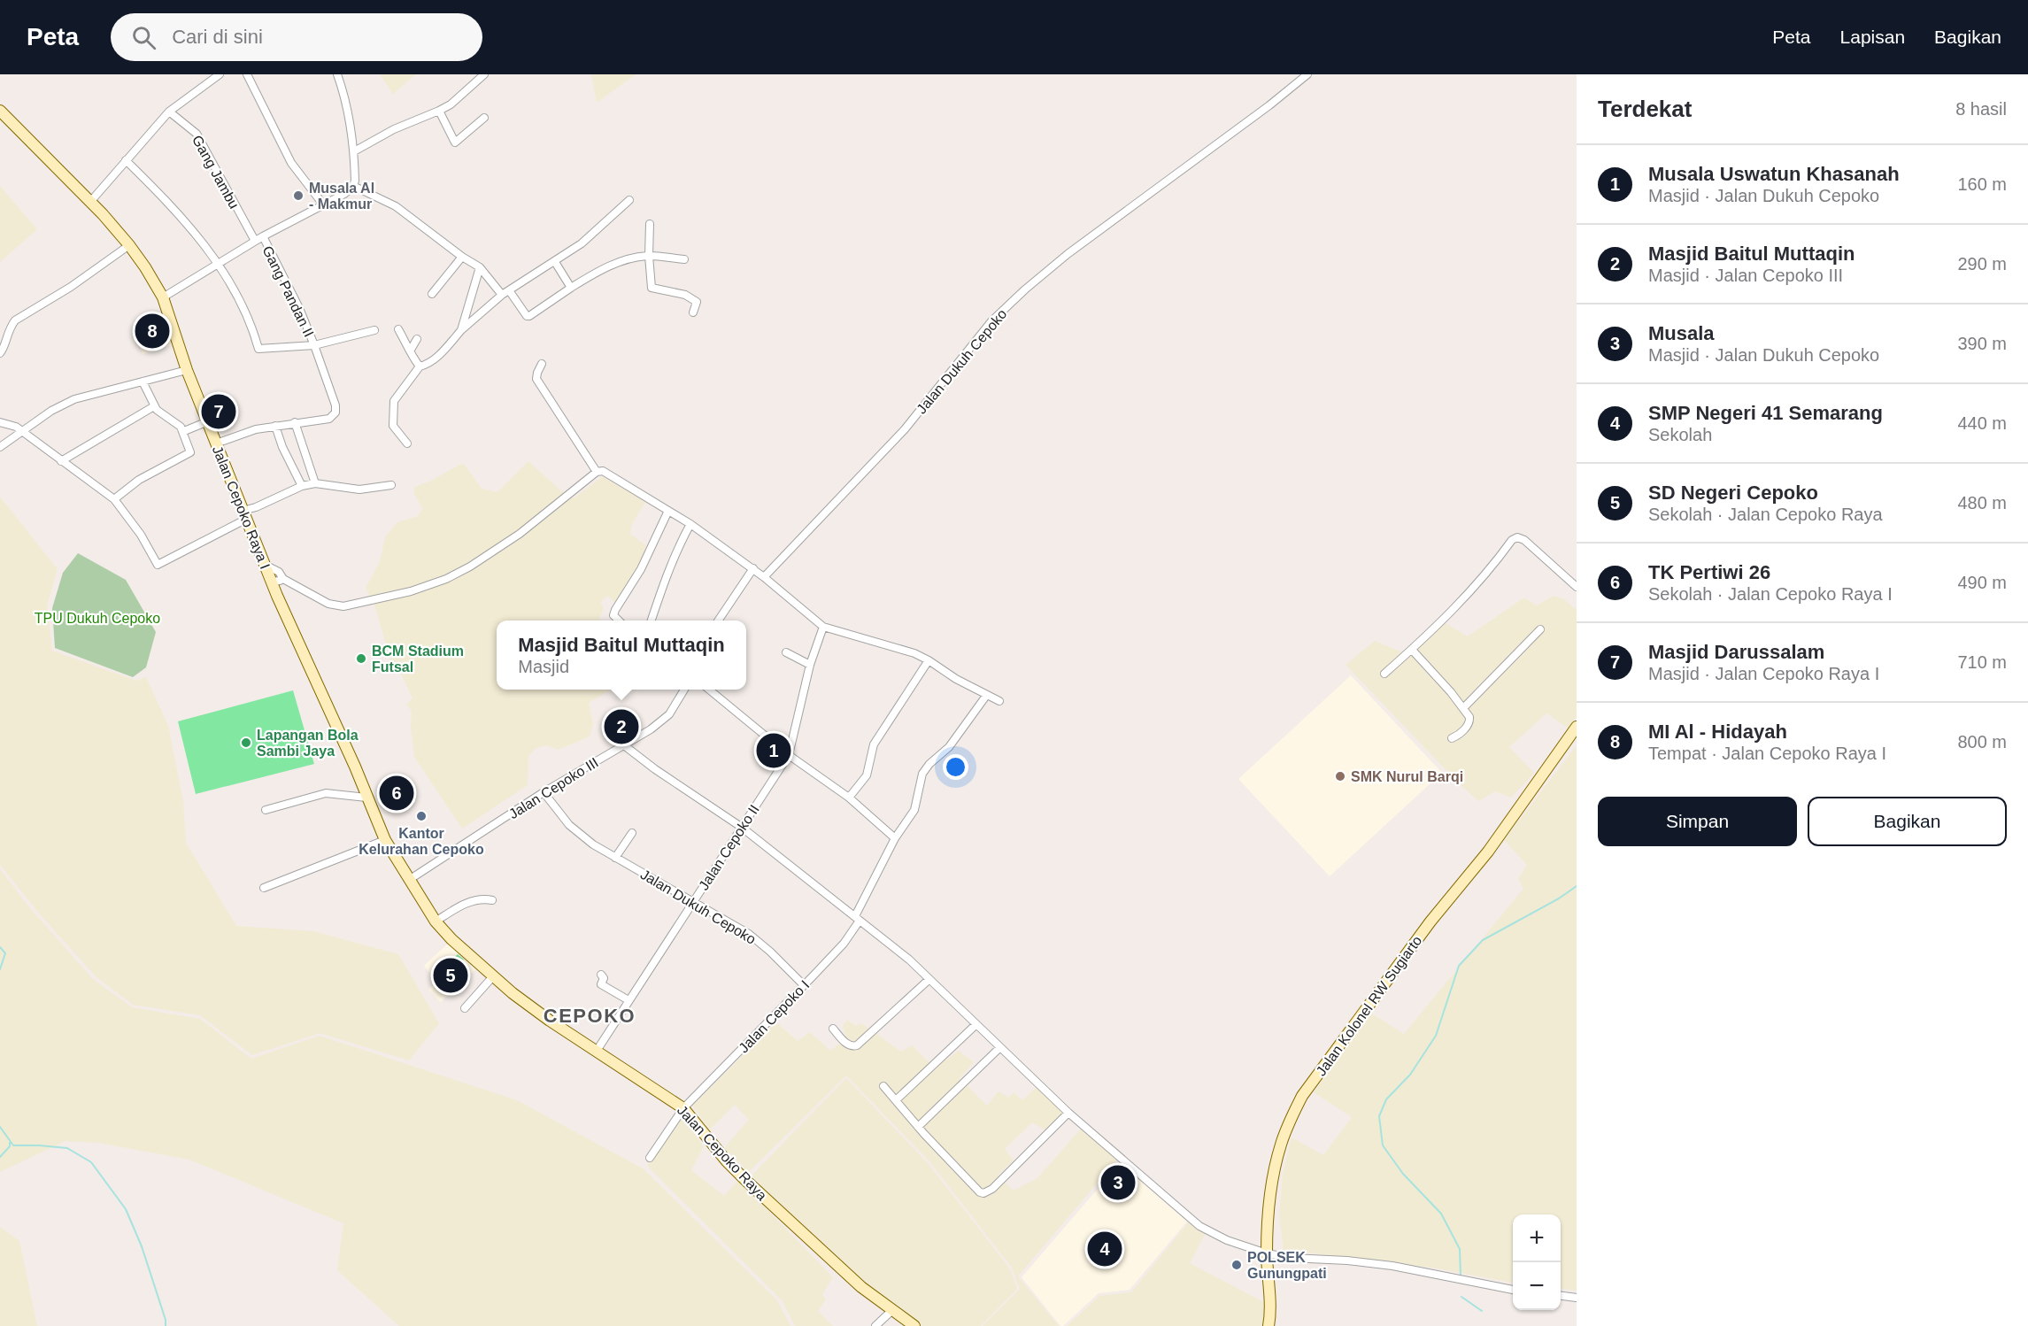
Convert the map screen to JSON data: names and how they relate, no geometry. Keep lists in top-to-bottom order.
{
  "streets": {
    "main road": ["Jalan Cepoko Raya I", "Jalan Kolonel RW Sugiarto", "Jalan Cepoko Raya"],
    "street": [
      "Gang Jambu",
      "Gang Pandan II",
      "Jalan Dukuh Cepoko",
      "Jalan Cepoko III",
      "Jalan Cepoko II",
      "Jalan Cepoko I"
    ]
  },
  "crossings": [
    ["Gang Jambu", "Gang Pandan II"],
    ["Jalan Dukuh Cepoko", "Jalan Cepoko III"],
    ["Jalan Dukuh Cepoko", "Jalan Cepoko II"],
    ["Jalan Dukuh Cepoko", "Jalan Cepoko I"],
    ["Jalan Cepoko Raya I", "Jalan Cepoko III"],
    ["Jalan Cepoko Raya I", "Jalan Cepoko Raya"],
    ["Jalan Cepoko III", "Jalan Cepoko Raya"],
    ["Jalan Cepoko II", "Jalan Cepoko Raya"],
    ["Jalan Cepoko I", "Jalan Cepoko Raya"]
  ],
  "districts": ["CEPOKO"],
  "parks": ["TPU Dukuh Cepoko"],
  "places": [
    "Musala Al - Makmur",
    "BCM Stadium Futsal",
    "Lapangan Bola Sambi Jaya",
    "SMK Nurul Barqi",
    "Kantor Kelurahan Cepoko",
    "POLSEK Gunungpati"
  ],
  "page": {
    "header": "Peta",
    "search": "Cari di sini",
    "nav": ["Peta", "Lapisan", "Bagikan"],
    "heading": ["Terdekat", "8 hasil"],
    "list": [
      {
        "mark": "1",
        "name": "Musala Uswatun Khasanah",
        "note": "Masjid · Jalan Dukuh Cepoko",
        "value": "160 m"
      },
      {
        "mark": "2",
        "name": "Masjid Baitul Muttaqin",
        "note": "Masjid · Jalan Cepoko III",
        "value": "290 m"
      },
      {
        "mark": "3",
        "name": "Musala",
        "note": "Masjid · Jalan Dukuh Cepoko",
        "value": "390 m"
      },
      {
        "mark": "4",
        "name": "SMP Negeri 41 Semarang",
        "note": "Sekolah",
        "value": "440 m"
      },
      {
        "mark": "5",
        "name": "SD Negeri Cepoko",
        "note": "Sekolah · Jalan Cepoko Raya",
        "value": "480 m"
      },
      {
        "mark": "6",
        "name": "TK Pertiwi 26",
        "note": "Sekolah · Jalan Cepoko Raya I",
        "value": "490 m"
      },
      {
        "mark": "7",
        "name": "Masjid Darussalam",
        "note": "Masjid · Jalan Cepoko Raya I",
        "value": "710 m"
      },
      {
        "mark": "8",
        "name": "MI Al - Hidayah",
        "note": "Tempat · Jalan Cepoko Raya I",
        "value": "800 m"
      }
    ],
    "pins": [
      "8",
      "7",
      "2",
      "1",
      "6",
      "5",
      "3",
      "4"
    ],
    "popup": ["Masjid Baitul Muttaqin", "Masjid"],
    "buttons": ["Simpan", "Bagikan"],
    "map_buttons": ["+", "−"]
  }
}
